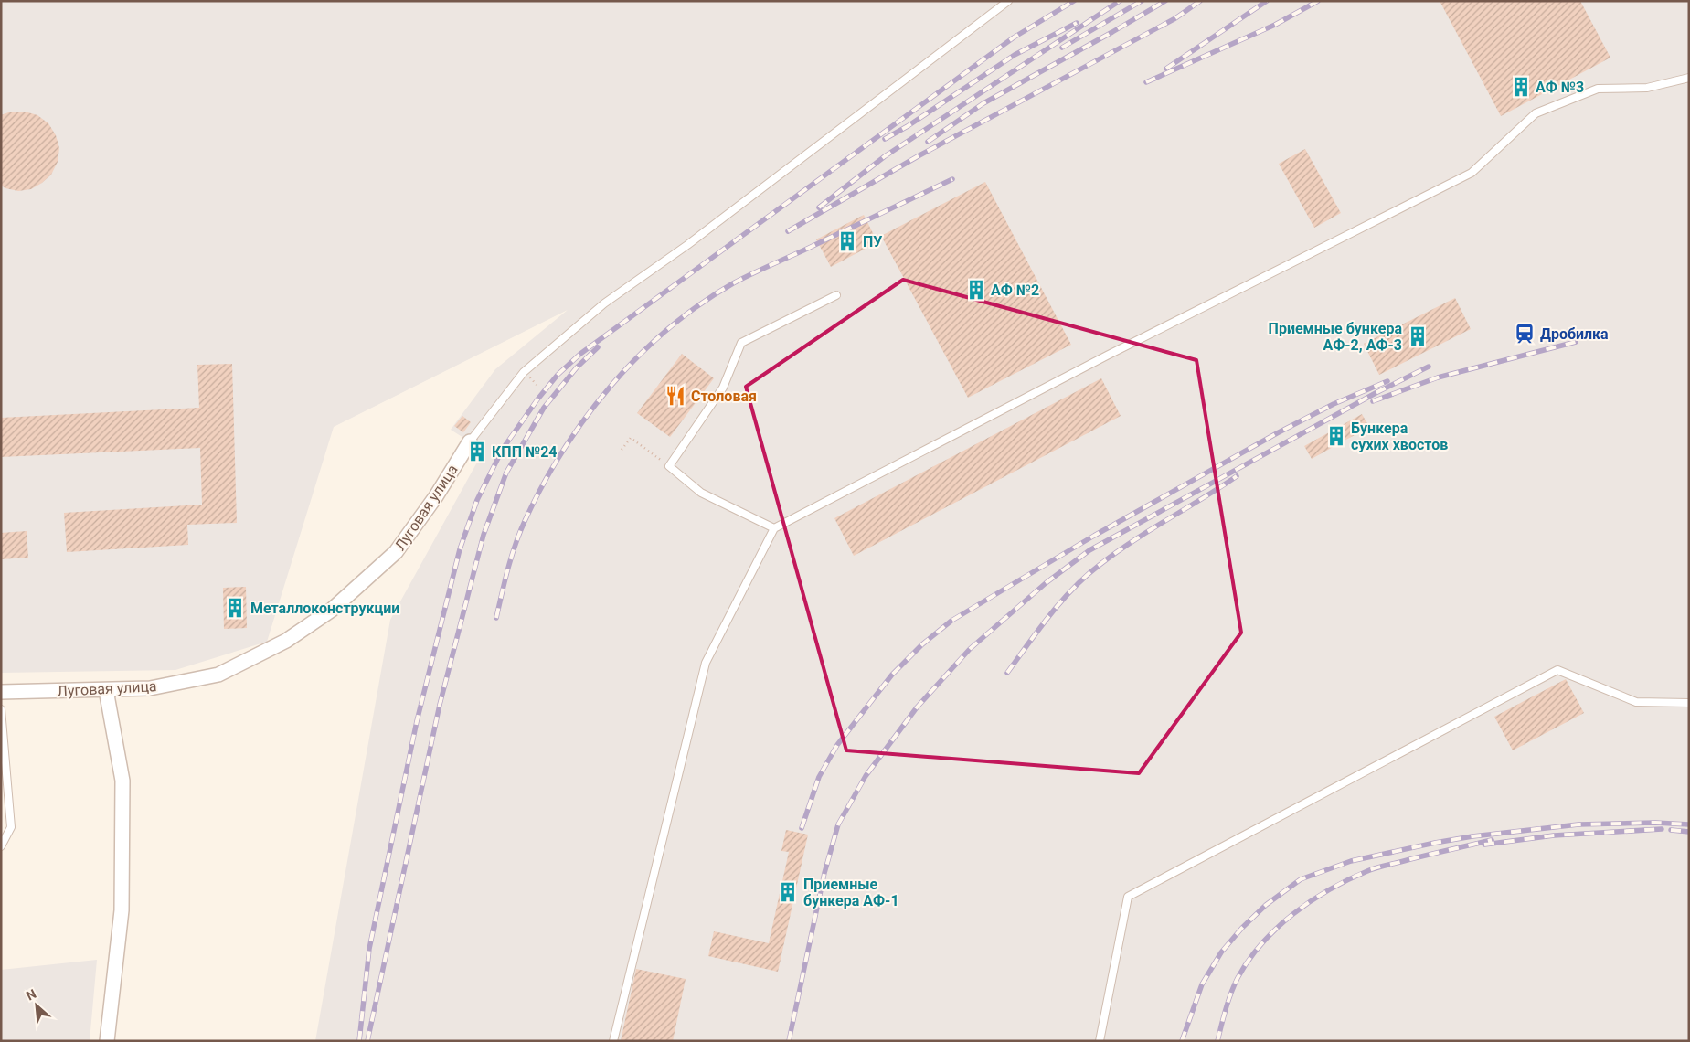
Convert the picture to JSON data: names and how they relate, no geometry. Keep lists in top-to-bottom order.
{
  "streets": {
    "street": ["Луговая улица"]
  },
  "places": {
    "building": [
      "АФ №3",
      "ПУ",
      "АФ №2",
      "Приемные бункера АФ-2, АФ-3",
      "Бункера сухих хвостов",
      "КПП №24",
      "Металлоконструкции",
      "Приемные бункера АФ-1"
    ],
    "station": ["Дробилка"],
    "restaurant": ["Столовая"]
  },
  "north": "top left"
}
